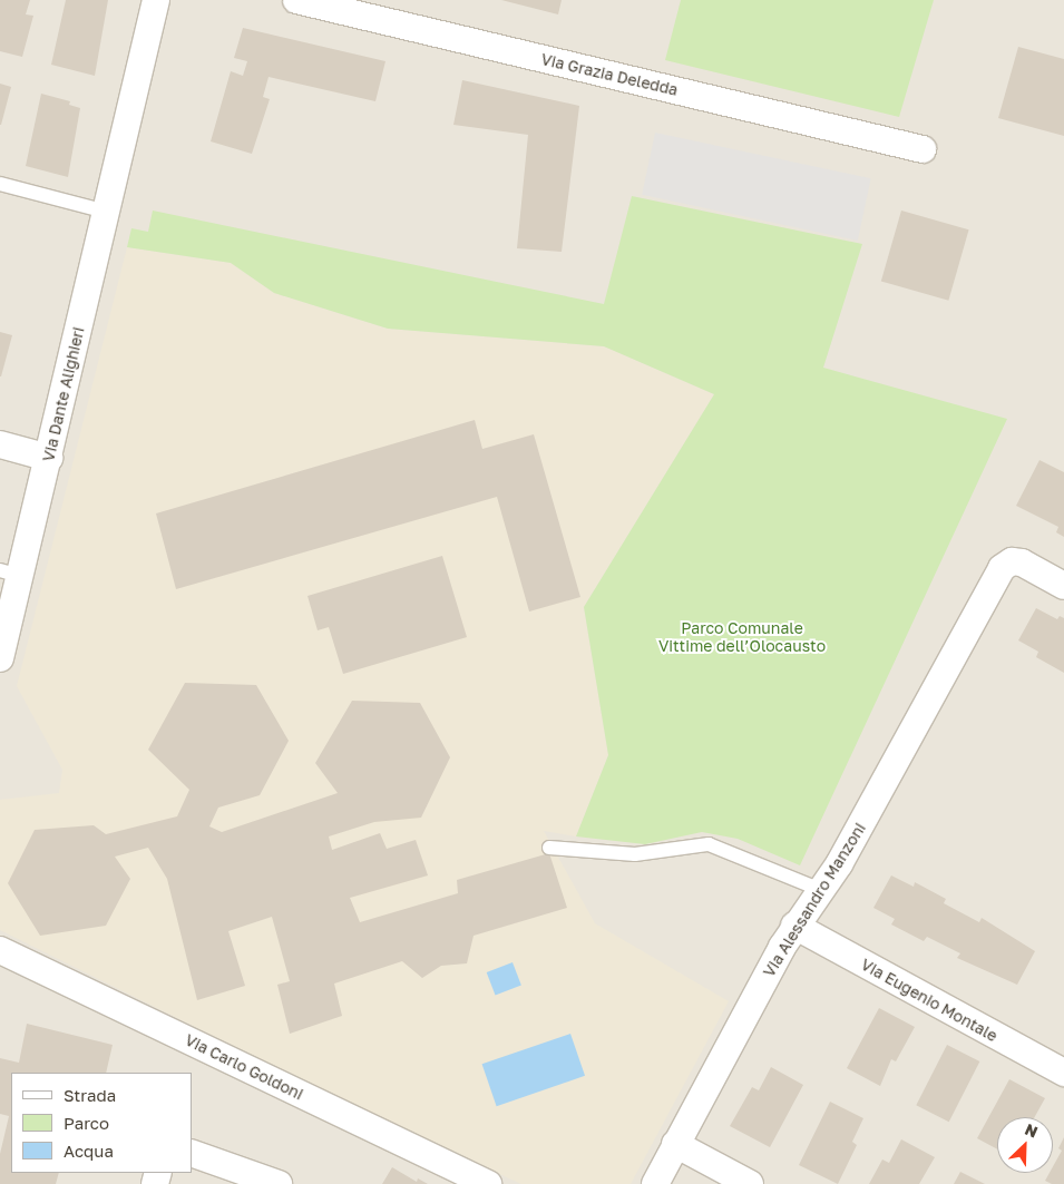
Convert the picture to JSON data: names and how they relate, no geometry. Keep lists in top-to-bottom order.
{
  "streets": {
    "street": [
      "Via Grazia Deledda",
      "Via Dante Alighieri",
      "Via Alessandro Manzoni",
      "Via Eugenio Montale",
      "Via Carlo Goldoni"
    ]
  },
  "crossings": [
    ["Via Alessandro Manzoni", "Via Eugenio Montale"]
  ],
  "parks": ["Parco Comunale Vittime dell’Olocausto"],
  "legend": ["Strada", "Parco", "Acqua"],
  "north": "top right"
}
